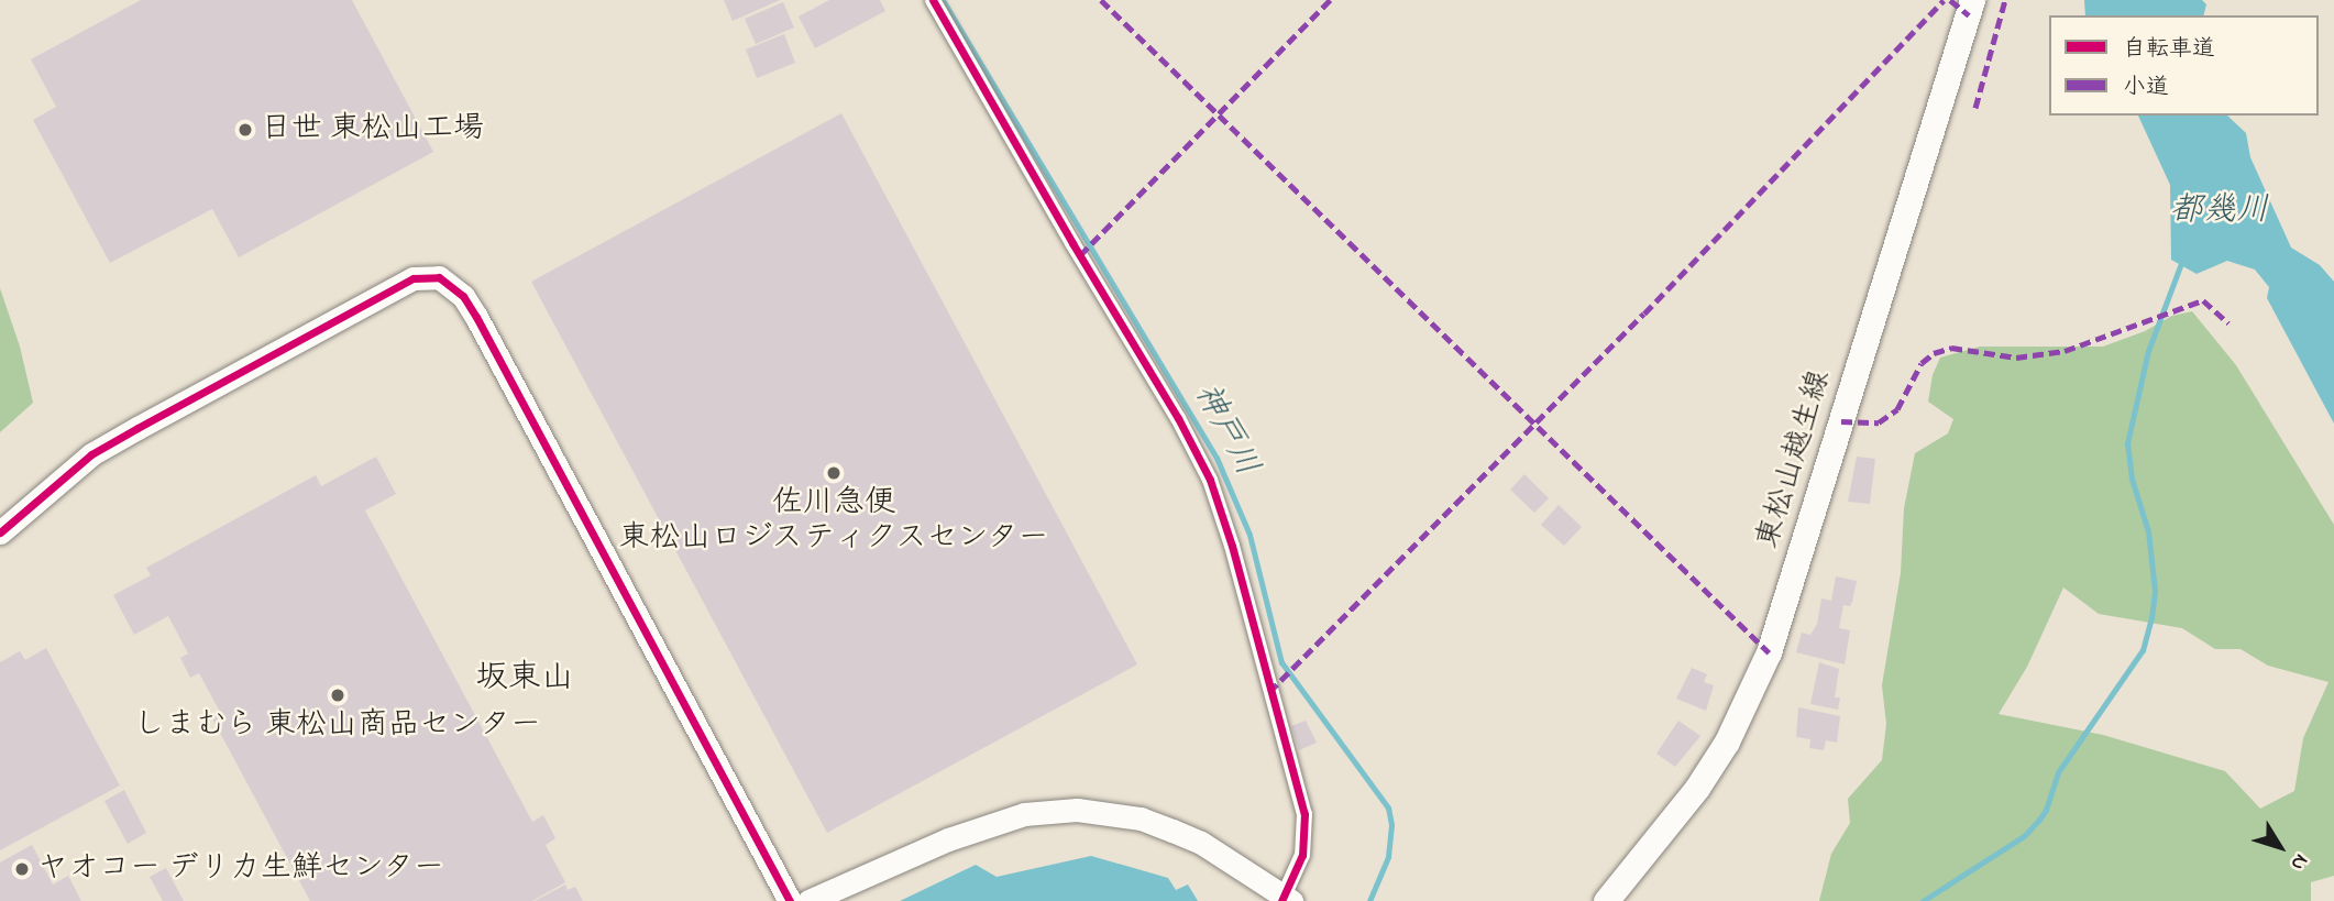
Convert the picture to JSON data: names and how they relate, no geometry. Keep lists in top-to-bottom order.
{
  "streets": {
    "main road": ["東松山越生線"]
  },
  "districts": ["坂東山"],
  "water": ["都幾川", "神戸川"],
  "places": [
    "日世 東松山工場",
    "佐川急便 東松山ロジスティクスセンター",
    "しまむら 東松山商品センター",
    "ヤオコー デリカ生鮮センター"
  ],
  "legend": ["自転車道", "小道"],
  "north": "bottom right"
}
